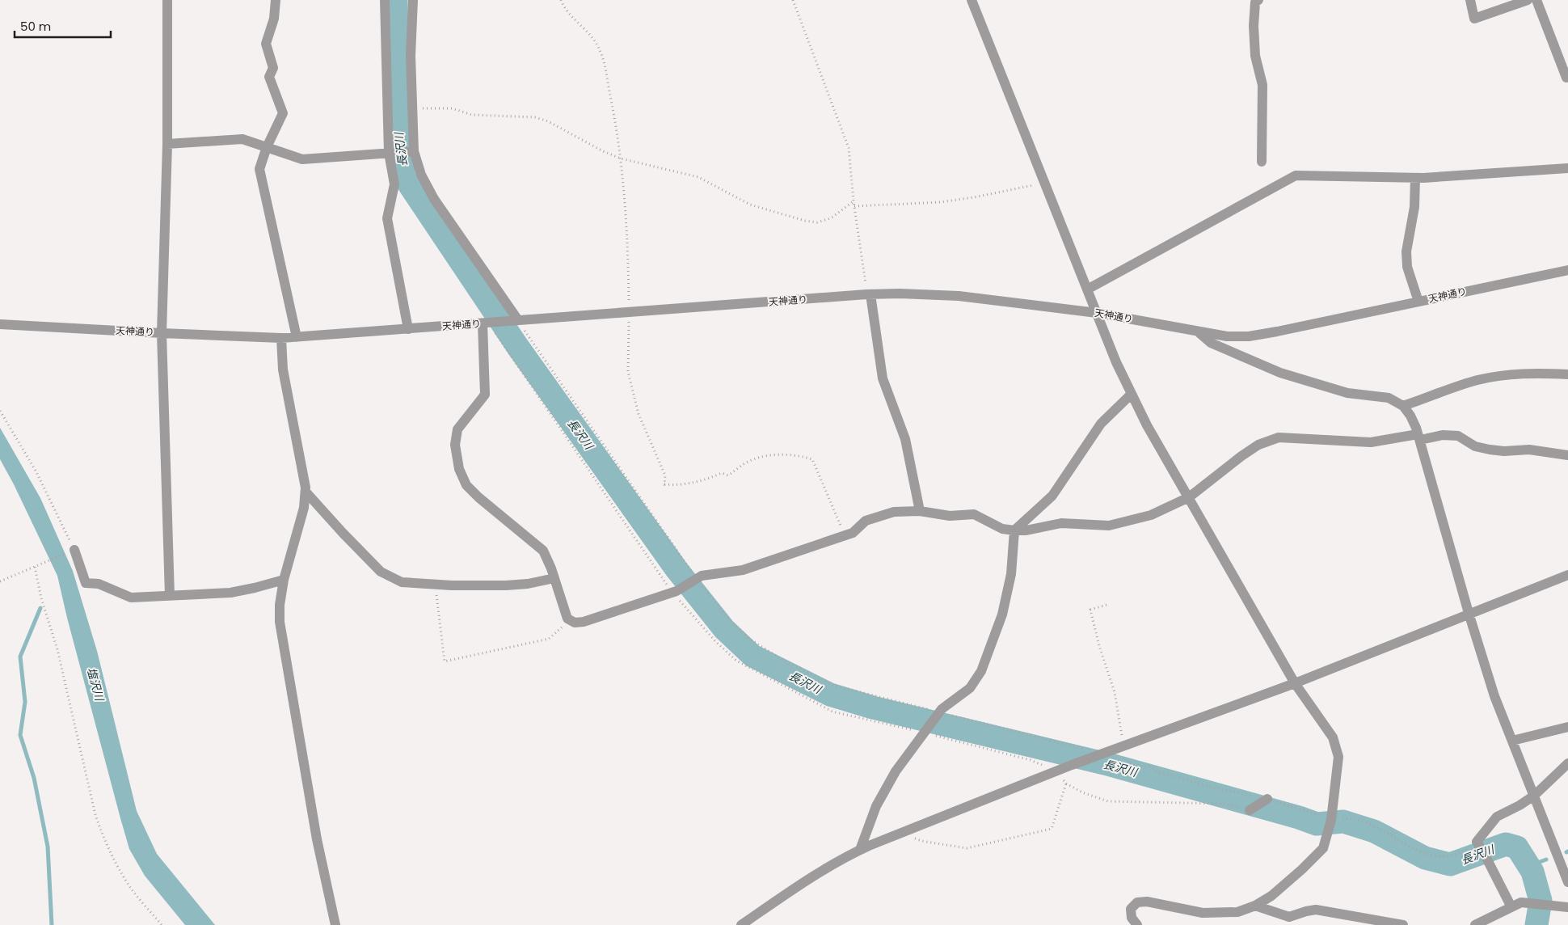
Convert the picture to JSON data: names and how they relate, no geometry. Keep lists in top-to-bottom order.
{
  "streets": {
    "street": ["天神通り"]
  },
  "water": ["長沢川", "塩沢川"],
  "scale_bar": "50 m"
}
